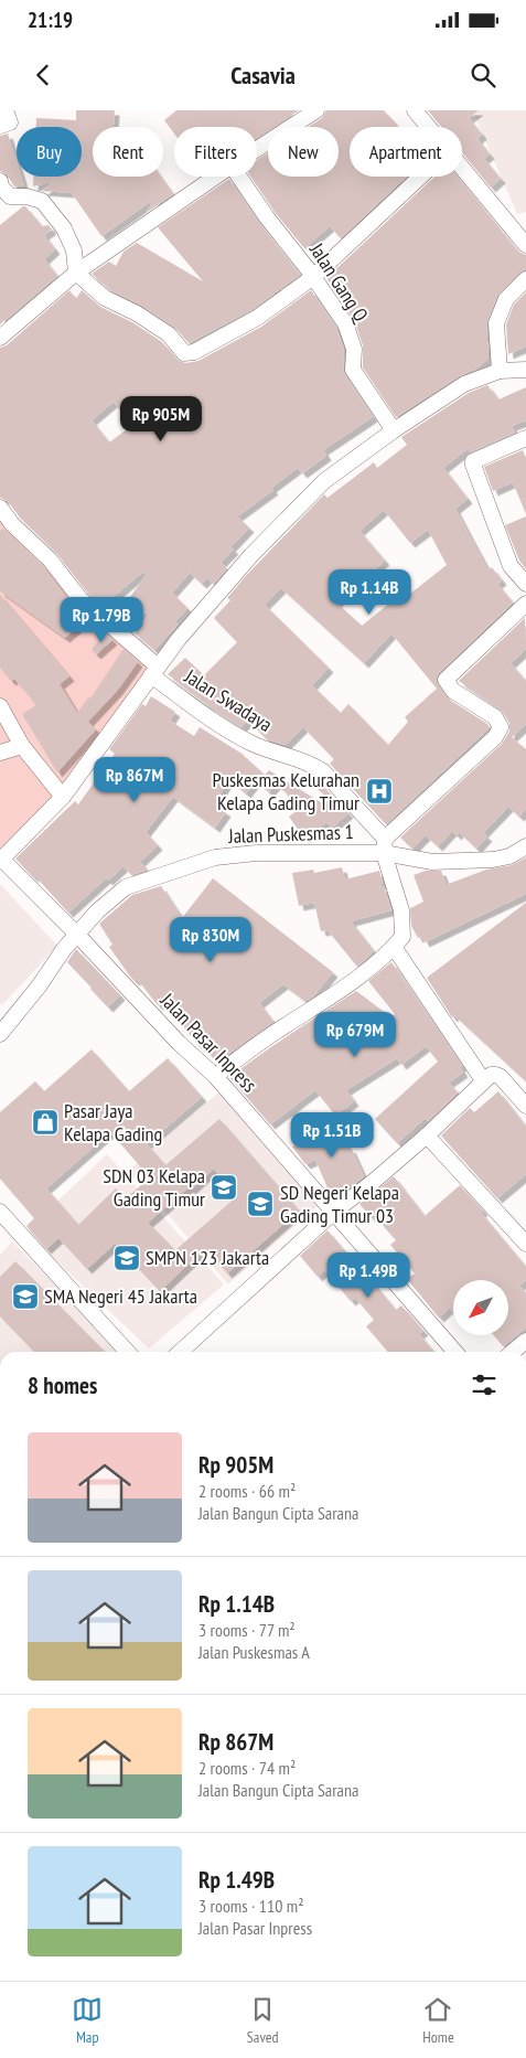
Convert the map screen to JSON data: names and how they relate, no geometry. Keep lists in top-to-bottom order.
{
  "streets": {
    "street": [
      "Jalan Gang Q",
      "Jalan Swadaya",
      "Jalan Puskesmas 1",
      "Jalan Pasar Inpress"
    ]
  },
  "crossings": [
    ["Jalan Swadaya", "Jalan Puskesmas 1"],
    ["Jalan Puskesmas 1", "Jalan Pasar Inpress"]
  ],
  "places": {
    "hospital": ["Puskesmas Kelurahan Kelapa Gading Timur"],
    "shop": ["Pasar Jaya Kelapa Gading"],
    "school or university": [
      "SDN 03 Kelapa Gading Timur",
      "SD Negeri Kelapa Gading Timur 03",
      "SMPN 123 Jakarta",
      "SMA Negeri 45 Jakarta"
    ]
  },
  "north": "bottom left",
  "page": {
    "status": "21:19",
    "header": "Casavia",
    "chip": [
      "Buy",
      "Rent",
      "Filters",
      "New",
      "Apartment"
    ],
    "price": [
      "Rp 905M",
      "Rp 1.14B",
      "Rp 1.79B",
      "Rp 867M",
      "Rp 830M",
      "Rp 679M",
      "Rp 1.51B",
      "Rp 1.49B"
    ],
    "heading": "8 homes",
    "list": [
      {
        "name": "Rp 905M",
        "note": "2 rooms · 66 m² · Jalan Bangun Cipta Sarana"
      },
      {
        "name": "Rp 1.14B",
        "note": "3 rooms · 77 m² · Jalan Puskesmas A"
      },
      {
        "name": "Rp 867M",
        "note": "2 rooms · 74 m² · Jalan Bangun Cipta Sarana"
      },
      {
        "name": "Rp 1.49B",
        "note": "3 rooms · 110 m² · Jalan Pasar Inpress"
      }
    ],
    "tabs": ["Map", "Saved", "Home"]
  }
}
